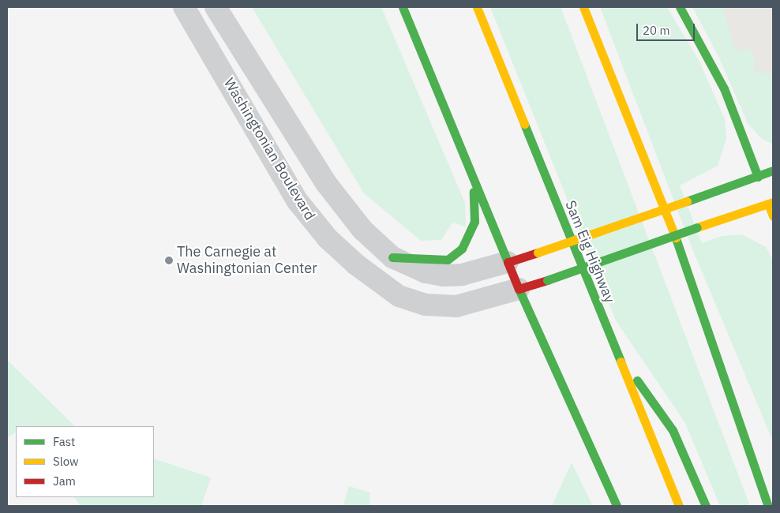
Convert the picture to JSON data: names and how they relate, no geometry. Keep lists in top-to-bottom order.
{
  "streets": {
    "main road": ["Washingtonian Boulevard", "Sam Eig Highway"]
  },
  "places": ["The Carnegie at Washingtonian Center"],
  "legend": ["Fast", "Slow", "Jam"],
  "scale_bar": "20 m"
}
